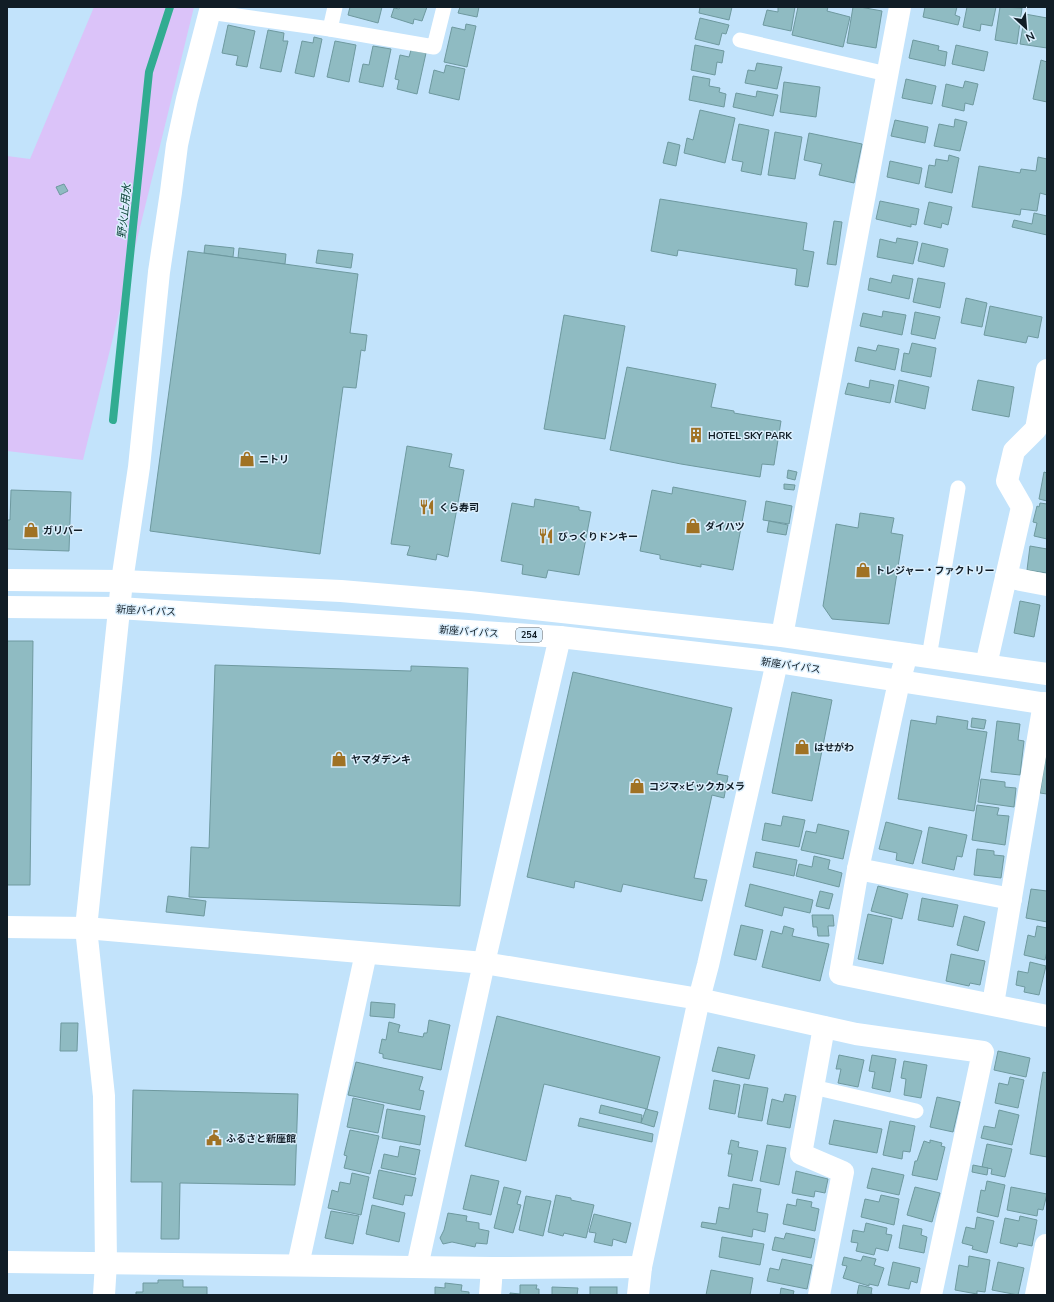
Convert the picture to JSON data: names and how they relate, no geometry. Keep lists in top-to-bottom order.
{
  "streets": {
    "main road": ["新座バイパス", "254"]
  },
  "water": ["野火止用水"],
  "places": {
    "building": ["HOTEL SKY PARK"],
    "shop": [
      "ニトリ",
      "ダイハツ",
      "ガリバー",
      "トレジャー・ファクトリー",
      "はせがわ",
      "ヤマダデンキ",
      "コジマ×ビックカメラ"
    ],
    "restaurant": ["くら寿司", "びっくりドンキー"],
    "public building": ["ふるさと新座館"]
  },
  "north": "bottom right"
}
